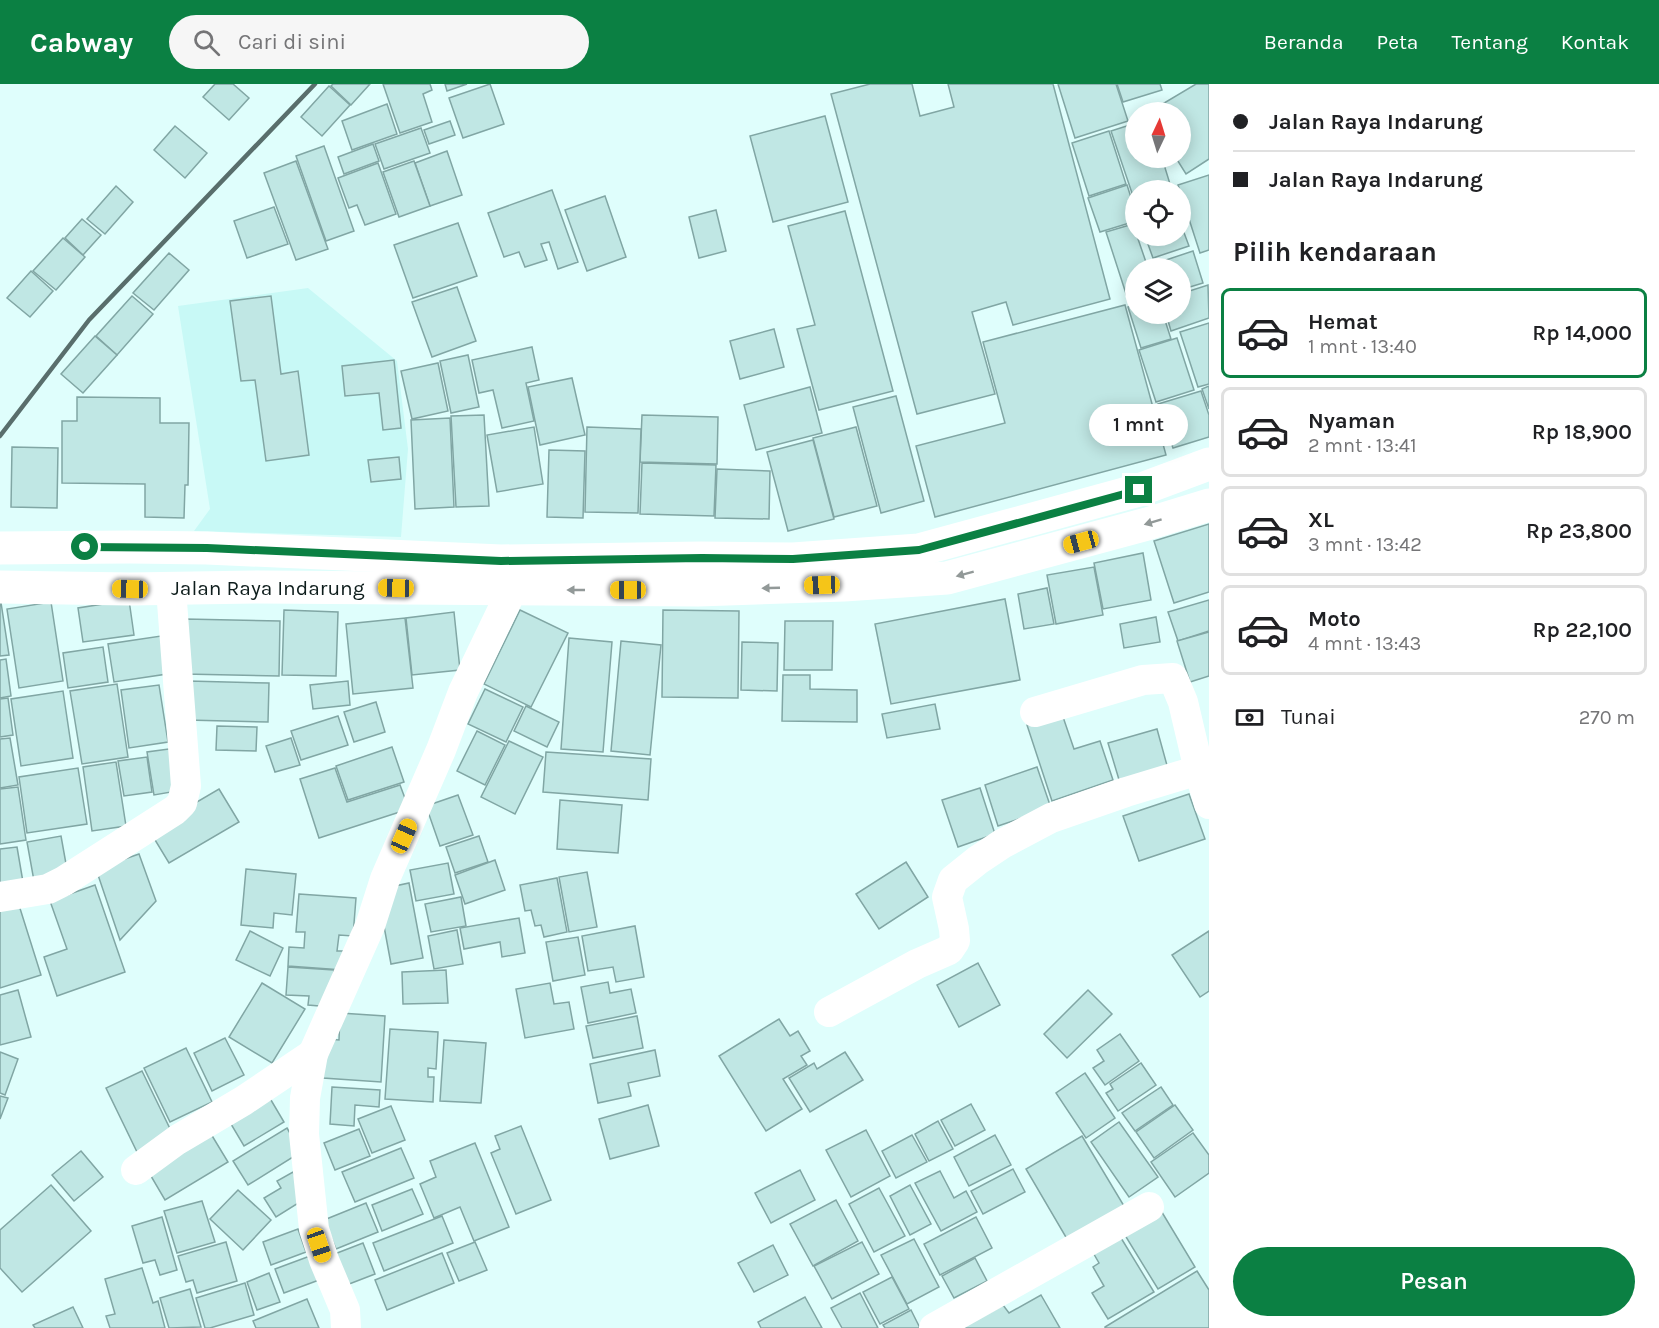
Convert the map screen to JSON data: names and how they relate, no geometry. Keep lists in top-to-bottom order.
{
  "streets": {
    "highway": ["Jalan Raya Indarung"]
  },
  "north": "top",
  "page": {
    "header": "Cabway",
    "search": "Cari di sini",
    "nav": [
      "Beranda",
      "Peta",
      "Tentang",
      "Kontak"
    ],
    "banner": ["Jalan Raya Indarung", "Jalan Raya Indarung"],
    "heading": "Pilih kendaraan",
    "list": [
      {
        "name": "Hemat",
        "note": "1 mnt · 13:40",
        "value": "Rp 14,000"
      },
      {
        "name": "Nyaman",
        "note": "2 mnt · 13:41",
        "value": "Rp 18,900"
      },
      {
        "name": "XL",
        "note": "3 mnt · 13:42",
        "value": "Rp 23,800"
      },
      {
        "name": "Moto",
        "note": "4 mnt · 13:43",
        "value": "Rp 22,100"
      }
    ],
    "bubble": "1 mnt",
    "pay": ["Tunai", "270 m"],
    "buttons": "Pesan"
  }
}
